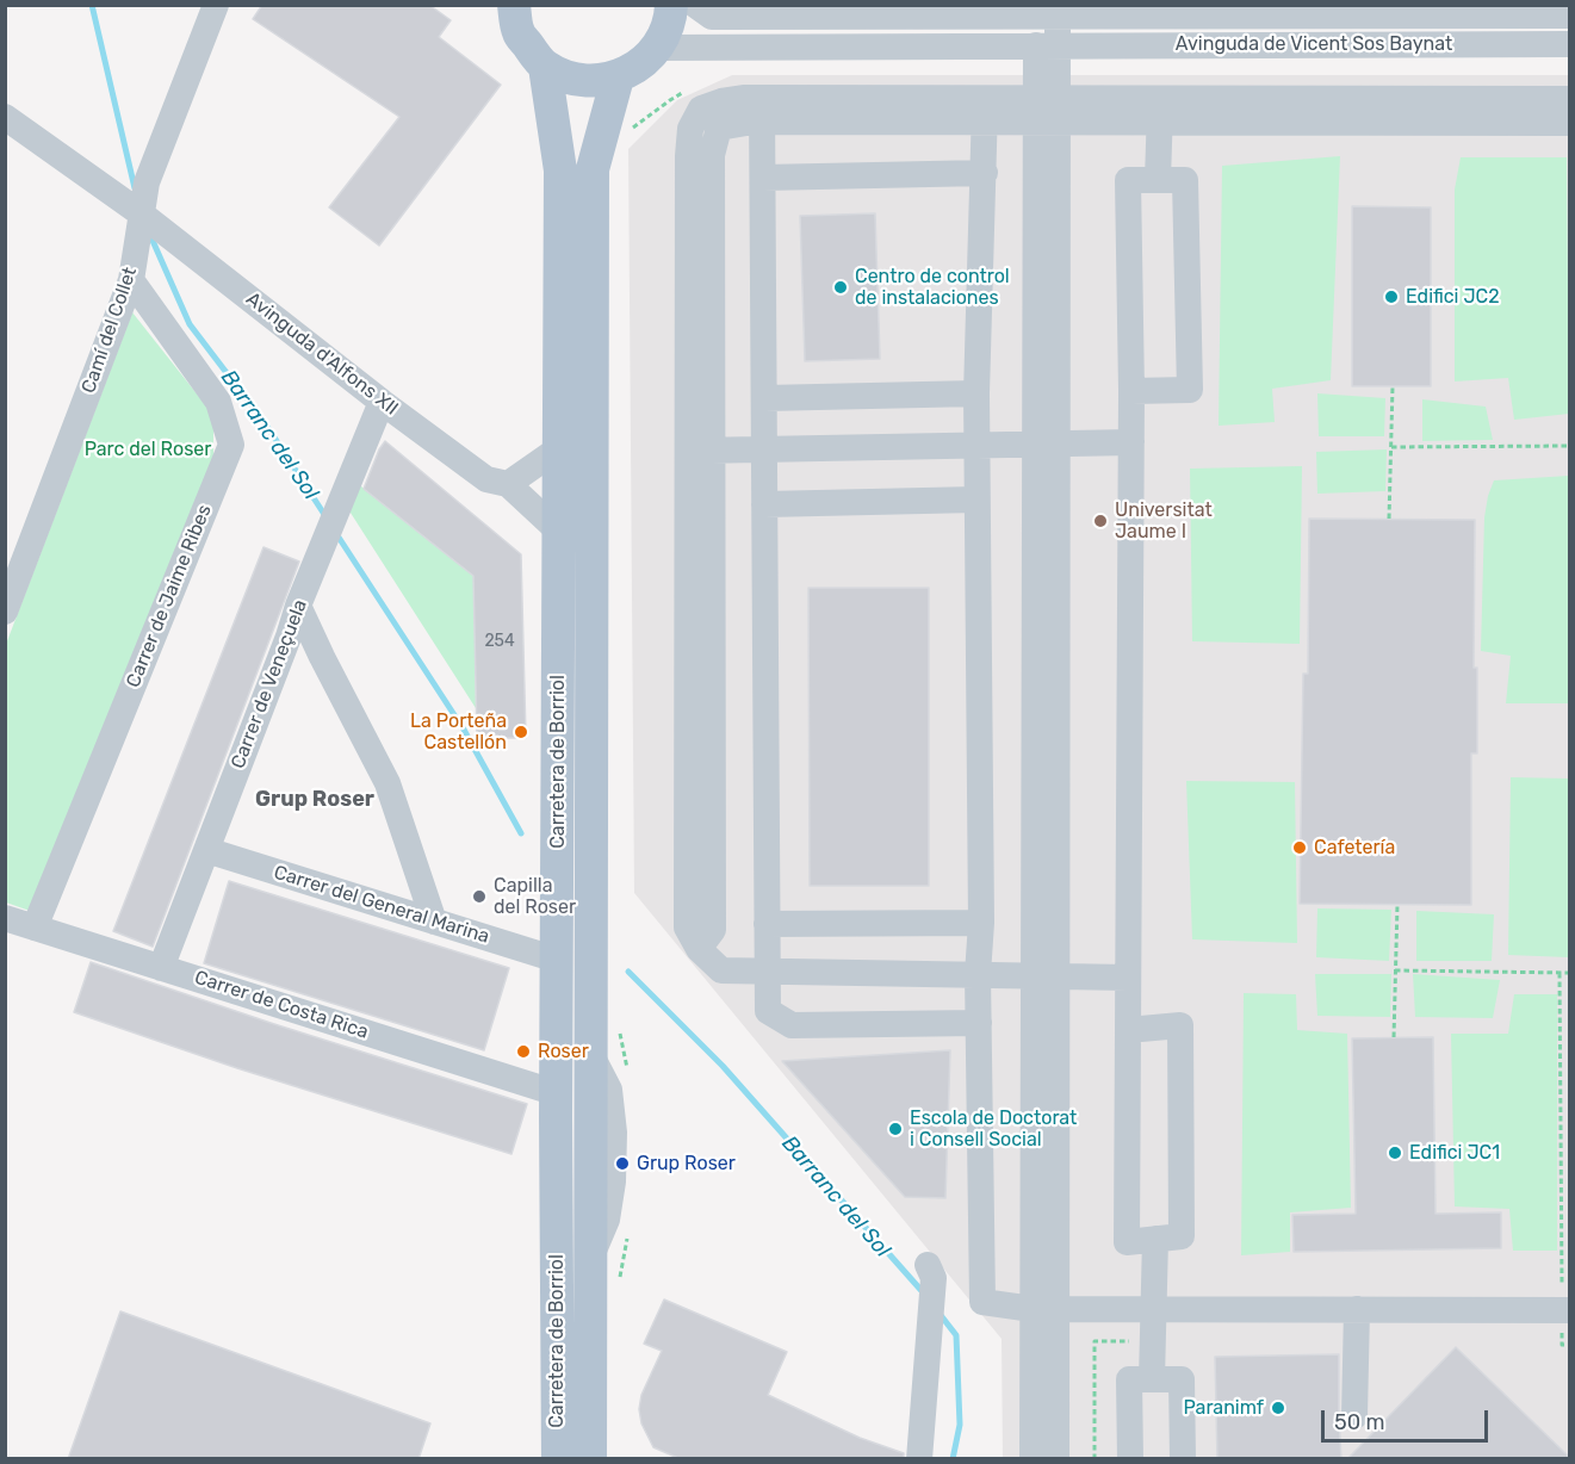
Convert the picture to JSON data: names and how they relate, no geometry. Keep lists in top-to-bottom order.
{
  "streets": {
    "main road": ["Carretera de Borriol"],
    "street": [
      "Avinguda de Vicent Sos Baynat",
      "Camí del Collet",
      "Avinguda d'Alfons XII",
      "Carrer de Jaime Ribes",
      "Carrer de Veneçuela",
      "Carrer del General Marina",
      "Carrer de Costa Rica"
    ]
  },
  "crossings": [
    ["Camí del Collet", "Avinguda d'Alfons XII"],
    ["Camí del Collet", "Carrer de Jaime Ribes"],
    ["Avinguda d'Alfons XII", "Carrer de Veneçuela"],
    ["Avinguda d'Alfons XII", "Carretera de Borriol"],
    ["Carrer de Jaime Ribes", "Carrer de Costa Rica"],
    ["Carrer de Veneçuela", "Carrer del General Marina"],
    ["Carrer de Veneçuela", "Carrer de Costa Rica"],
    ["Carretera de Borriol", "Carrer del General Marina"],
    ["Carretera de Borriol", "Carrer de Costa Rica"]
  ],
  "districts": ["Grup Roser"],
  "water": ["Barranc del Sol"],
  "parks": ["Parc del Roser"],
  "places": [
    "Centro de control de instalaciones",
    "Edifici JC2",
    "Universitat Jaume I",
    "La Porteña Castellón",
    "Cafetería",
    "Capilla del Roser",
    "Roser",
    "Escola de Doctorat i Consell Social",
    "Edifici JC1",
    "Grup Roser",
    "Paranimf"
  ],
  "house_numbers": ["254"],
  "scale_bar": "50 m"
}
